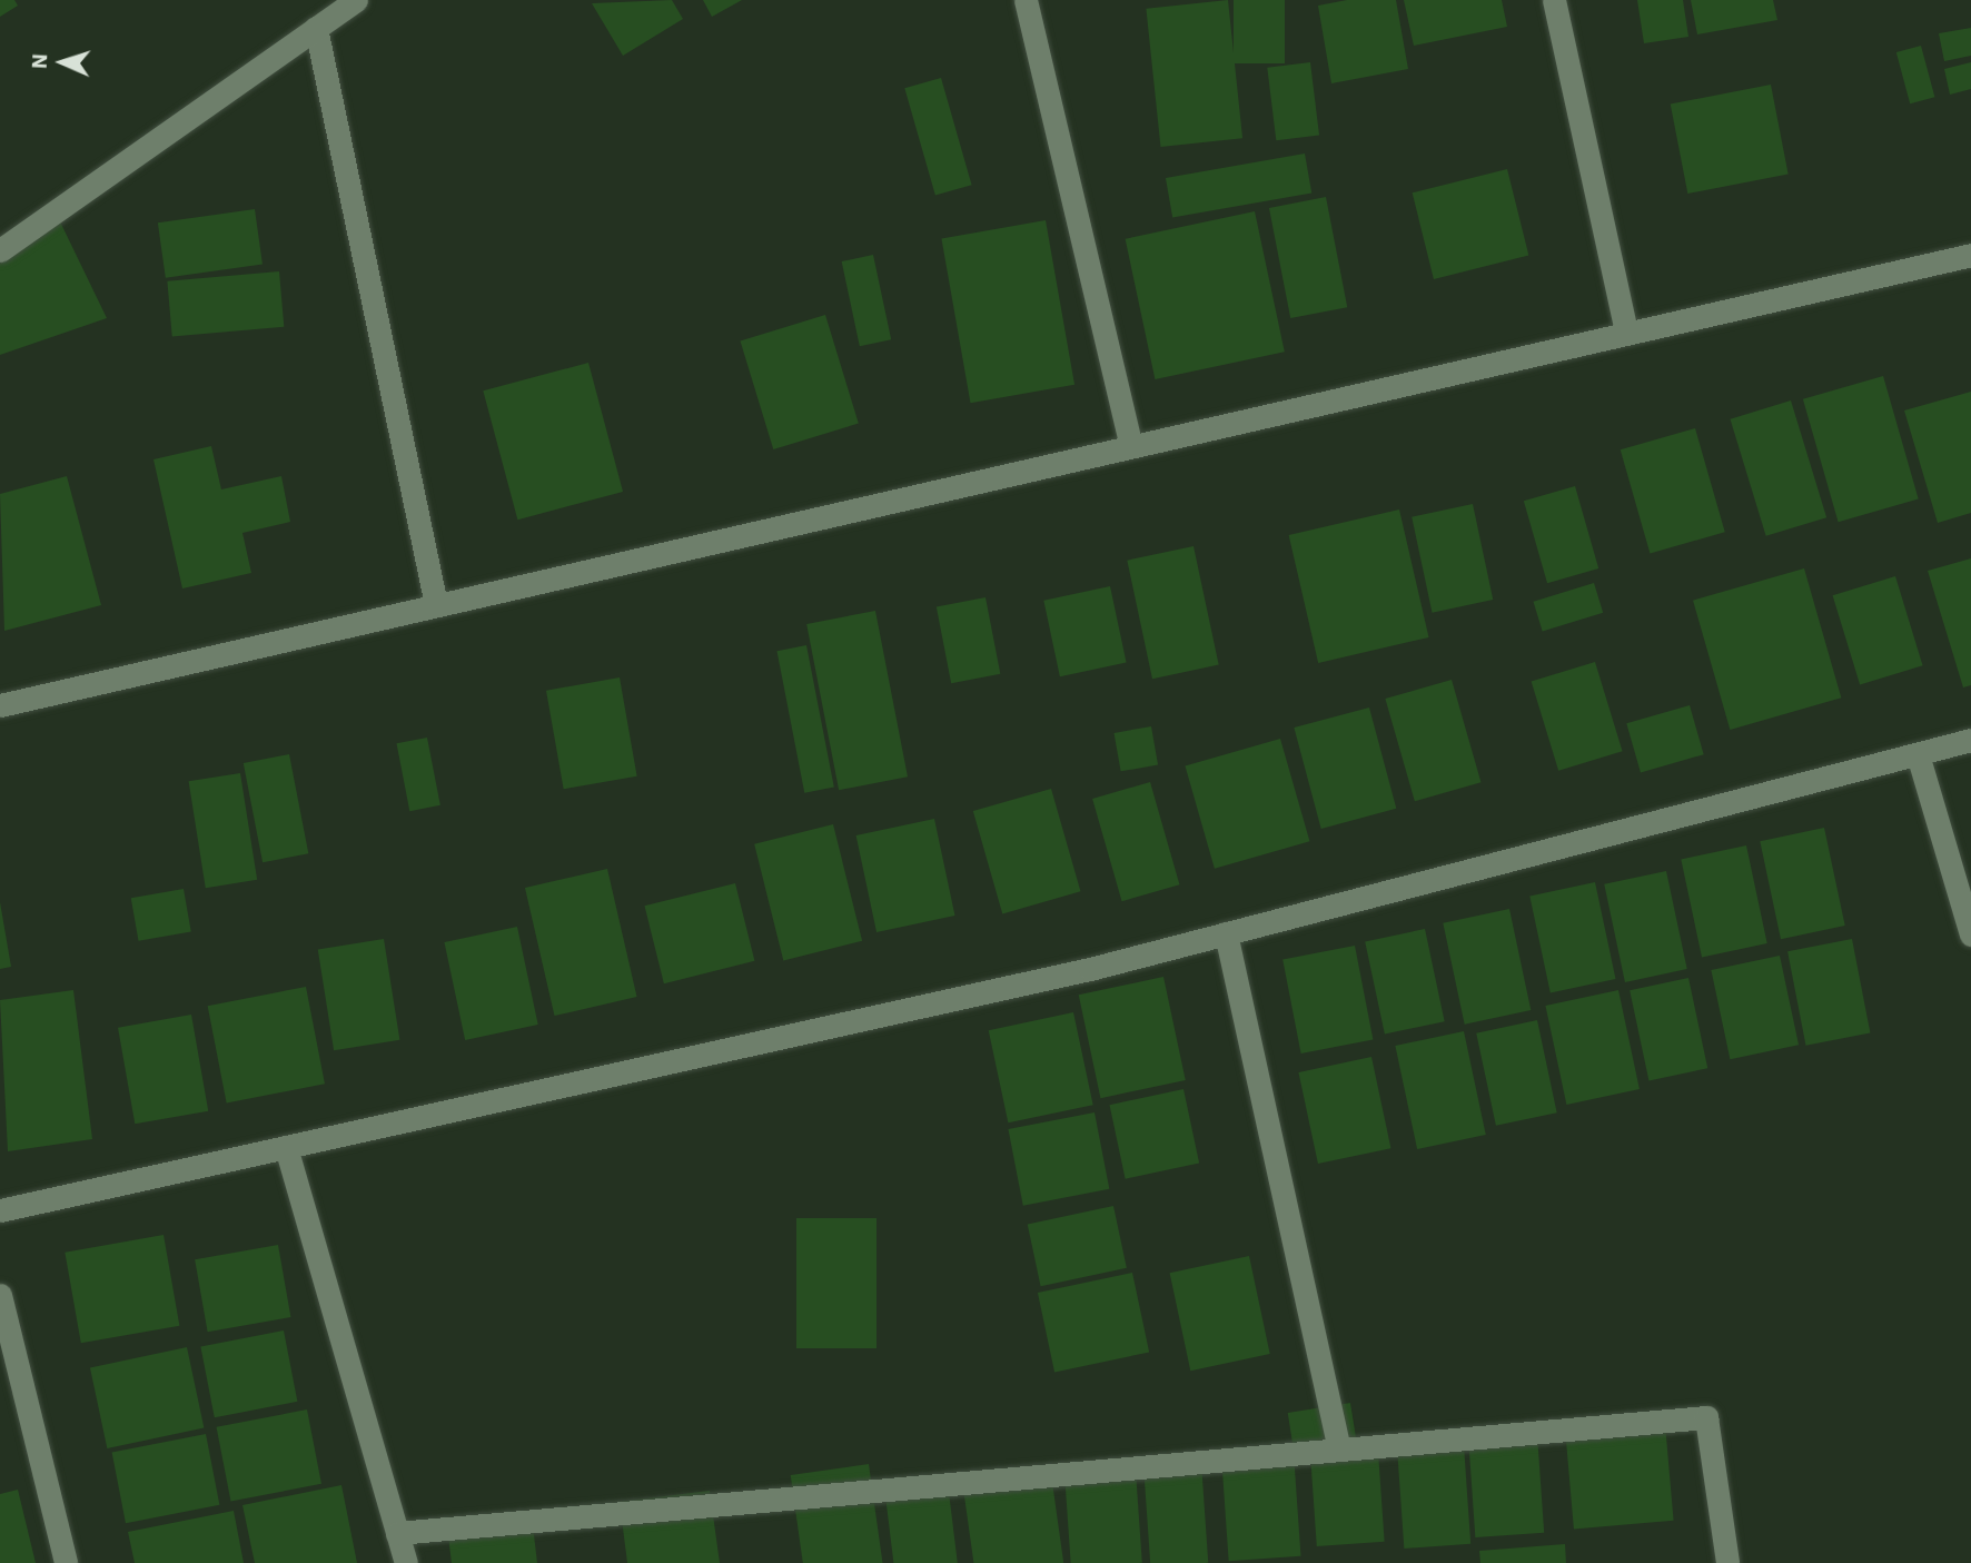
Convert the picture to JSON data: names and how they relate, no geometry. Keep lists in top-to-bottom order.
{
  "north": "left"
}
